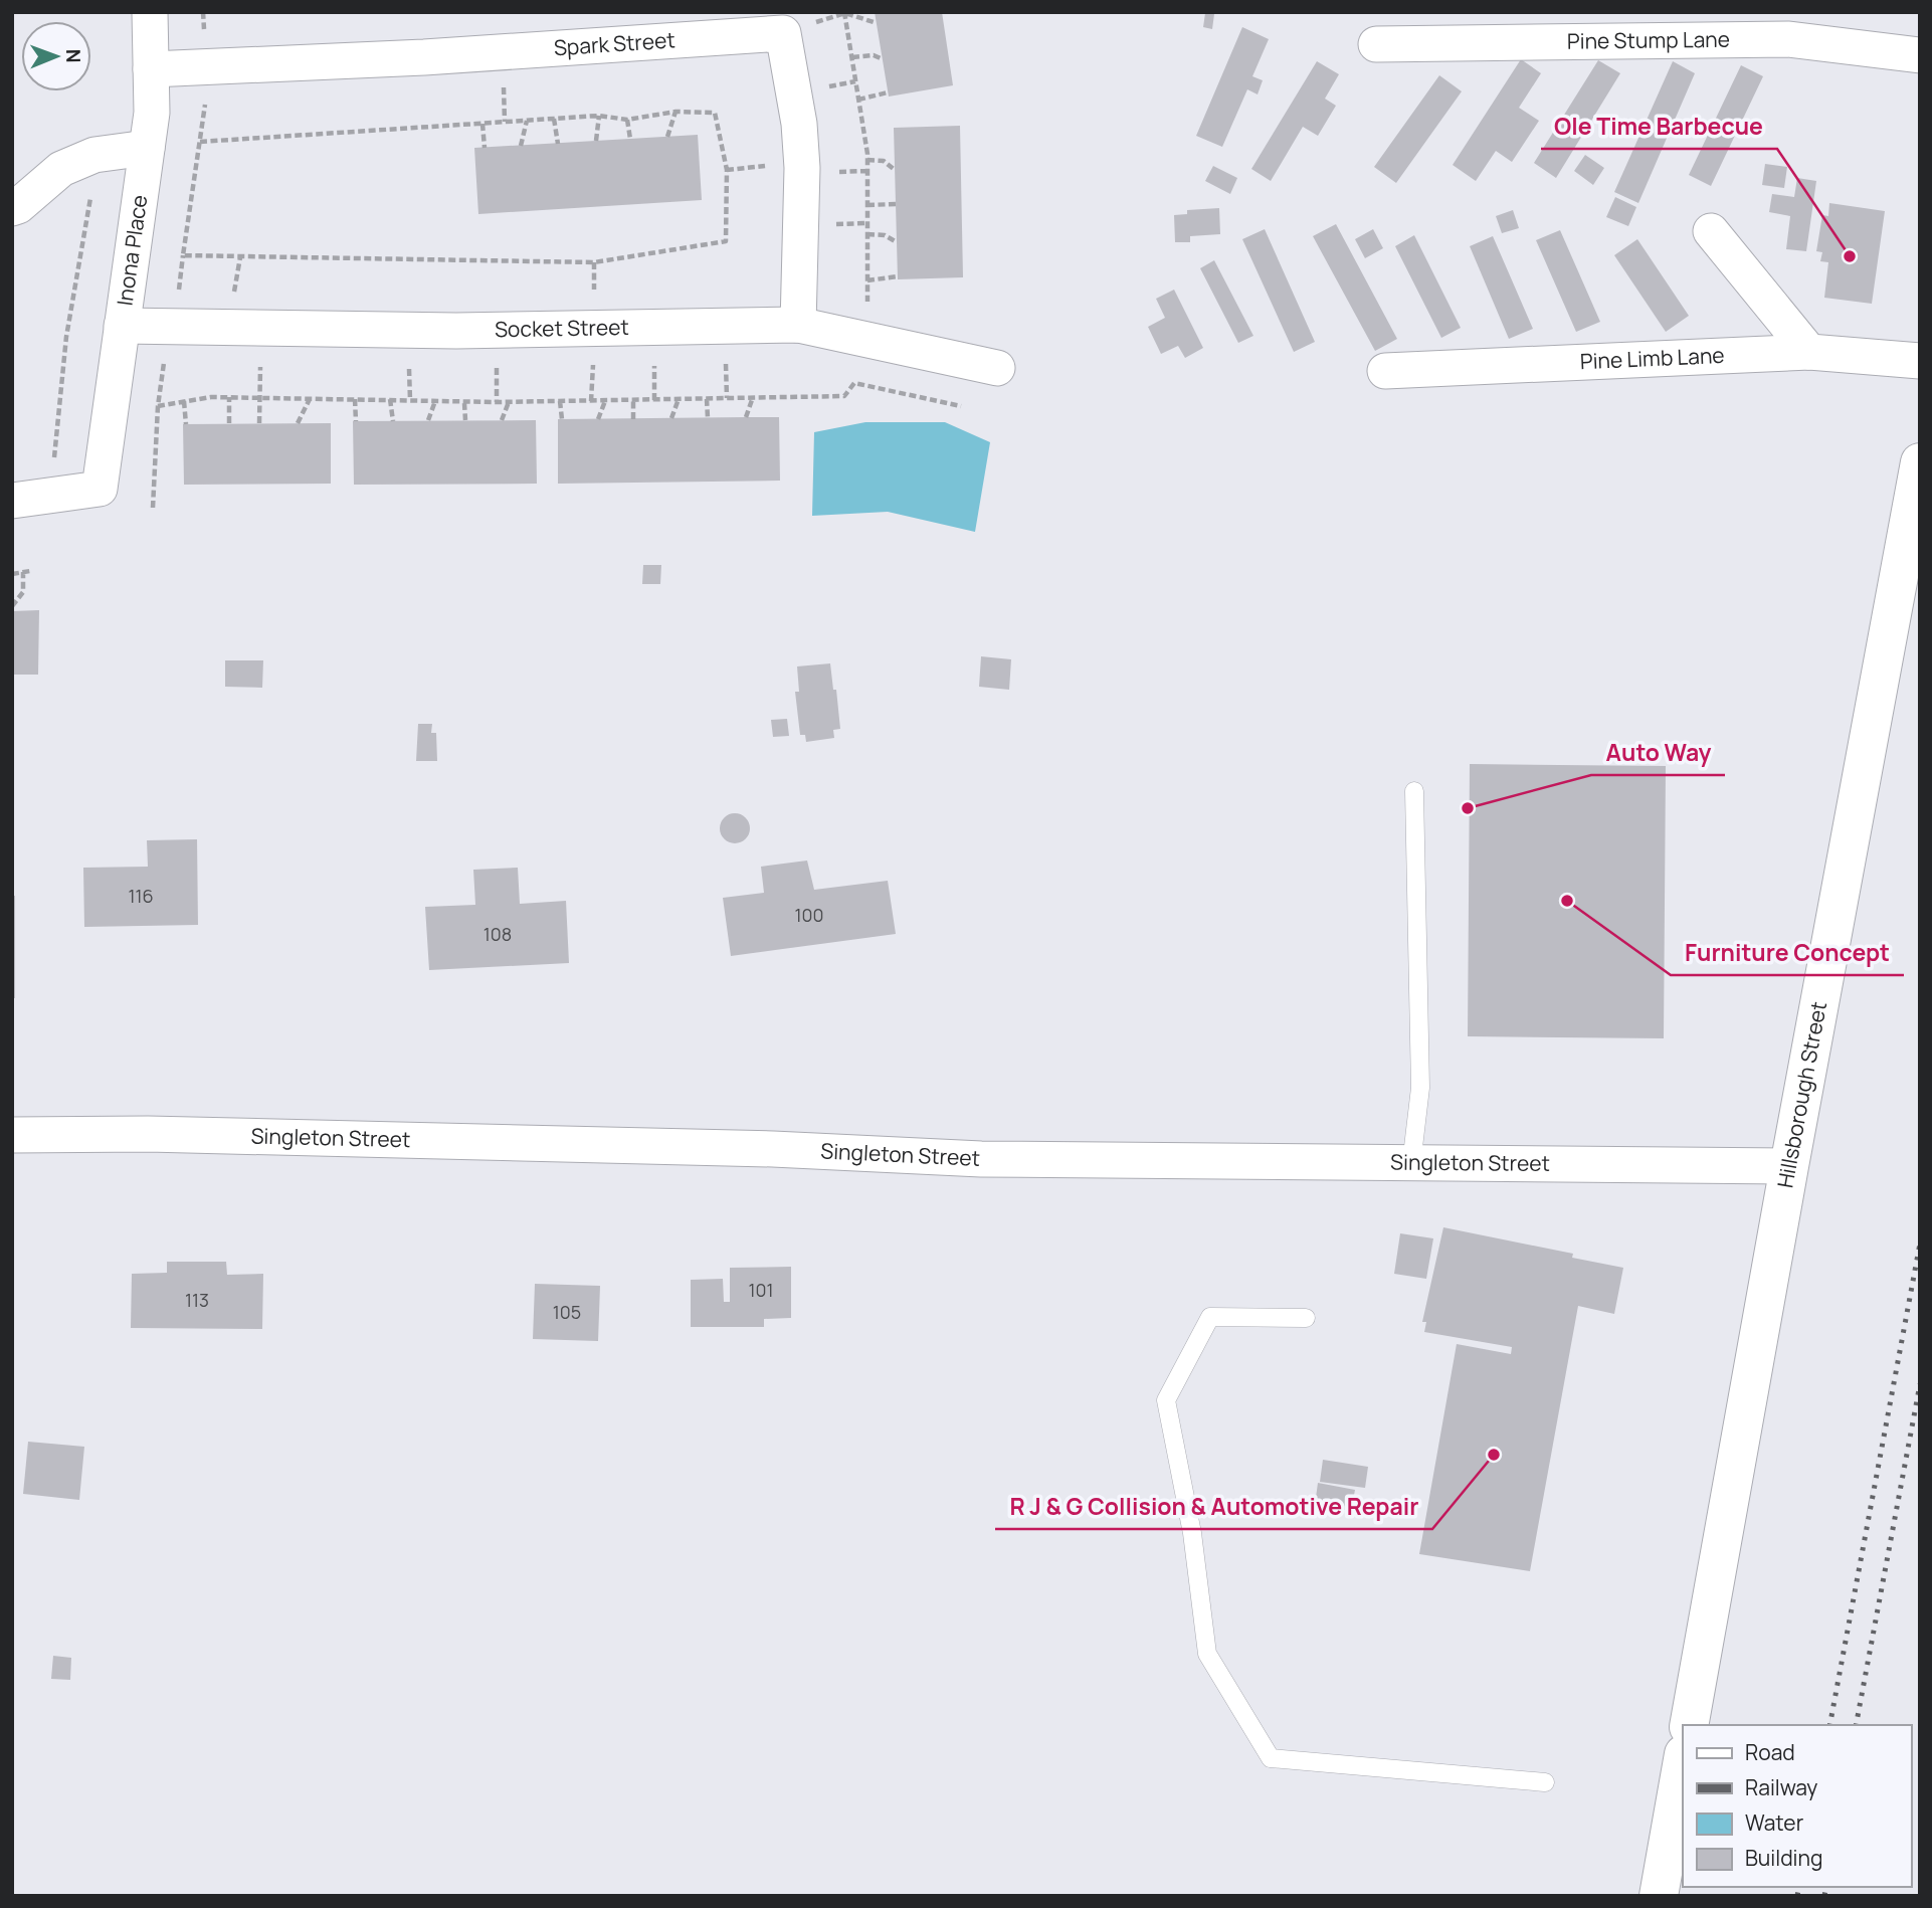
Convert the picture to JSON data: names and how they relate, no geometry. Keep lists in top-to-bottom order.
{
  "streets": {
    "main road": ["Hillsborough Street"],
    "street": [
      "Pine Stump Lane",
      "Spark Street",
      "Inona Place",
      "Socket Street",
      "Pine Limb Lane",
      "Singleton Street"
    ]
  },
  "crossings": [
    ["Spark Street", "Inona Place"],
    ["Spark Street", "Socket Street"],
    ["Inona Place", "Socket Street"],
    ["Hillsborough Street", "Singleton Street"]
  ],
  "places": [
    "Ole Time Barbecue",
    "Auto Way",
    "Furniture Concept",
    "R J & G Collision & Automotive Repair"
  ],
  "house_numbers": [
    "116",
    "100",
    "108",
    "101",
    "113",
    "105"
  ],
  "legend": [
    "Road",
    "Railway",
    "Water",
    "Building"
  ],
  "north": "right"
}
